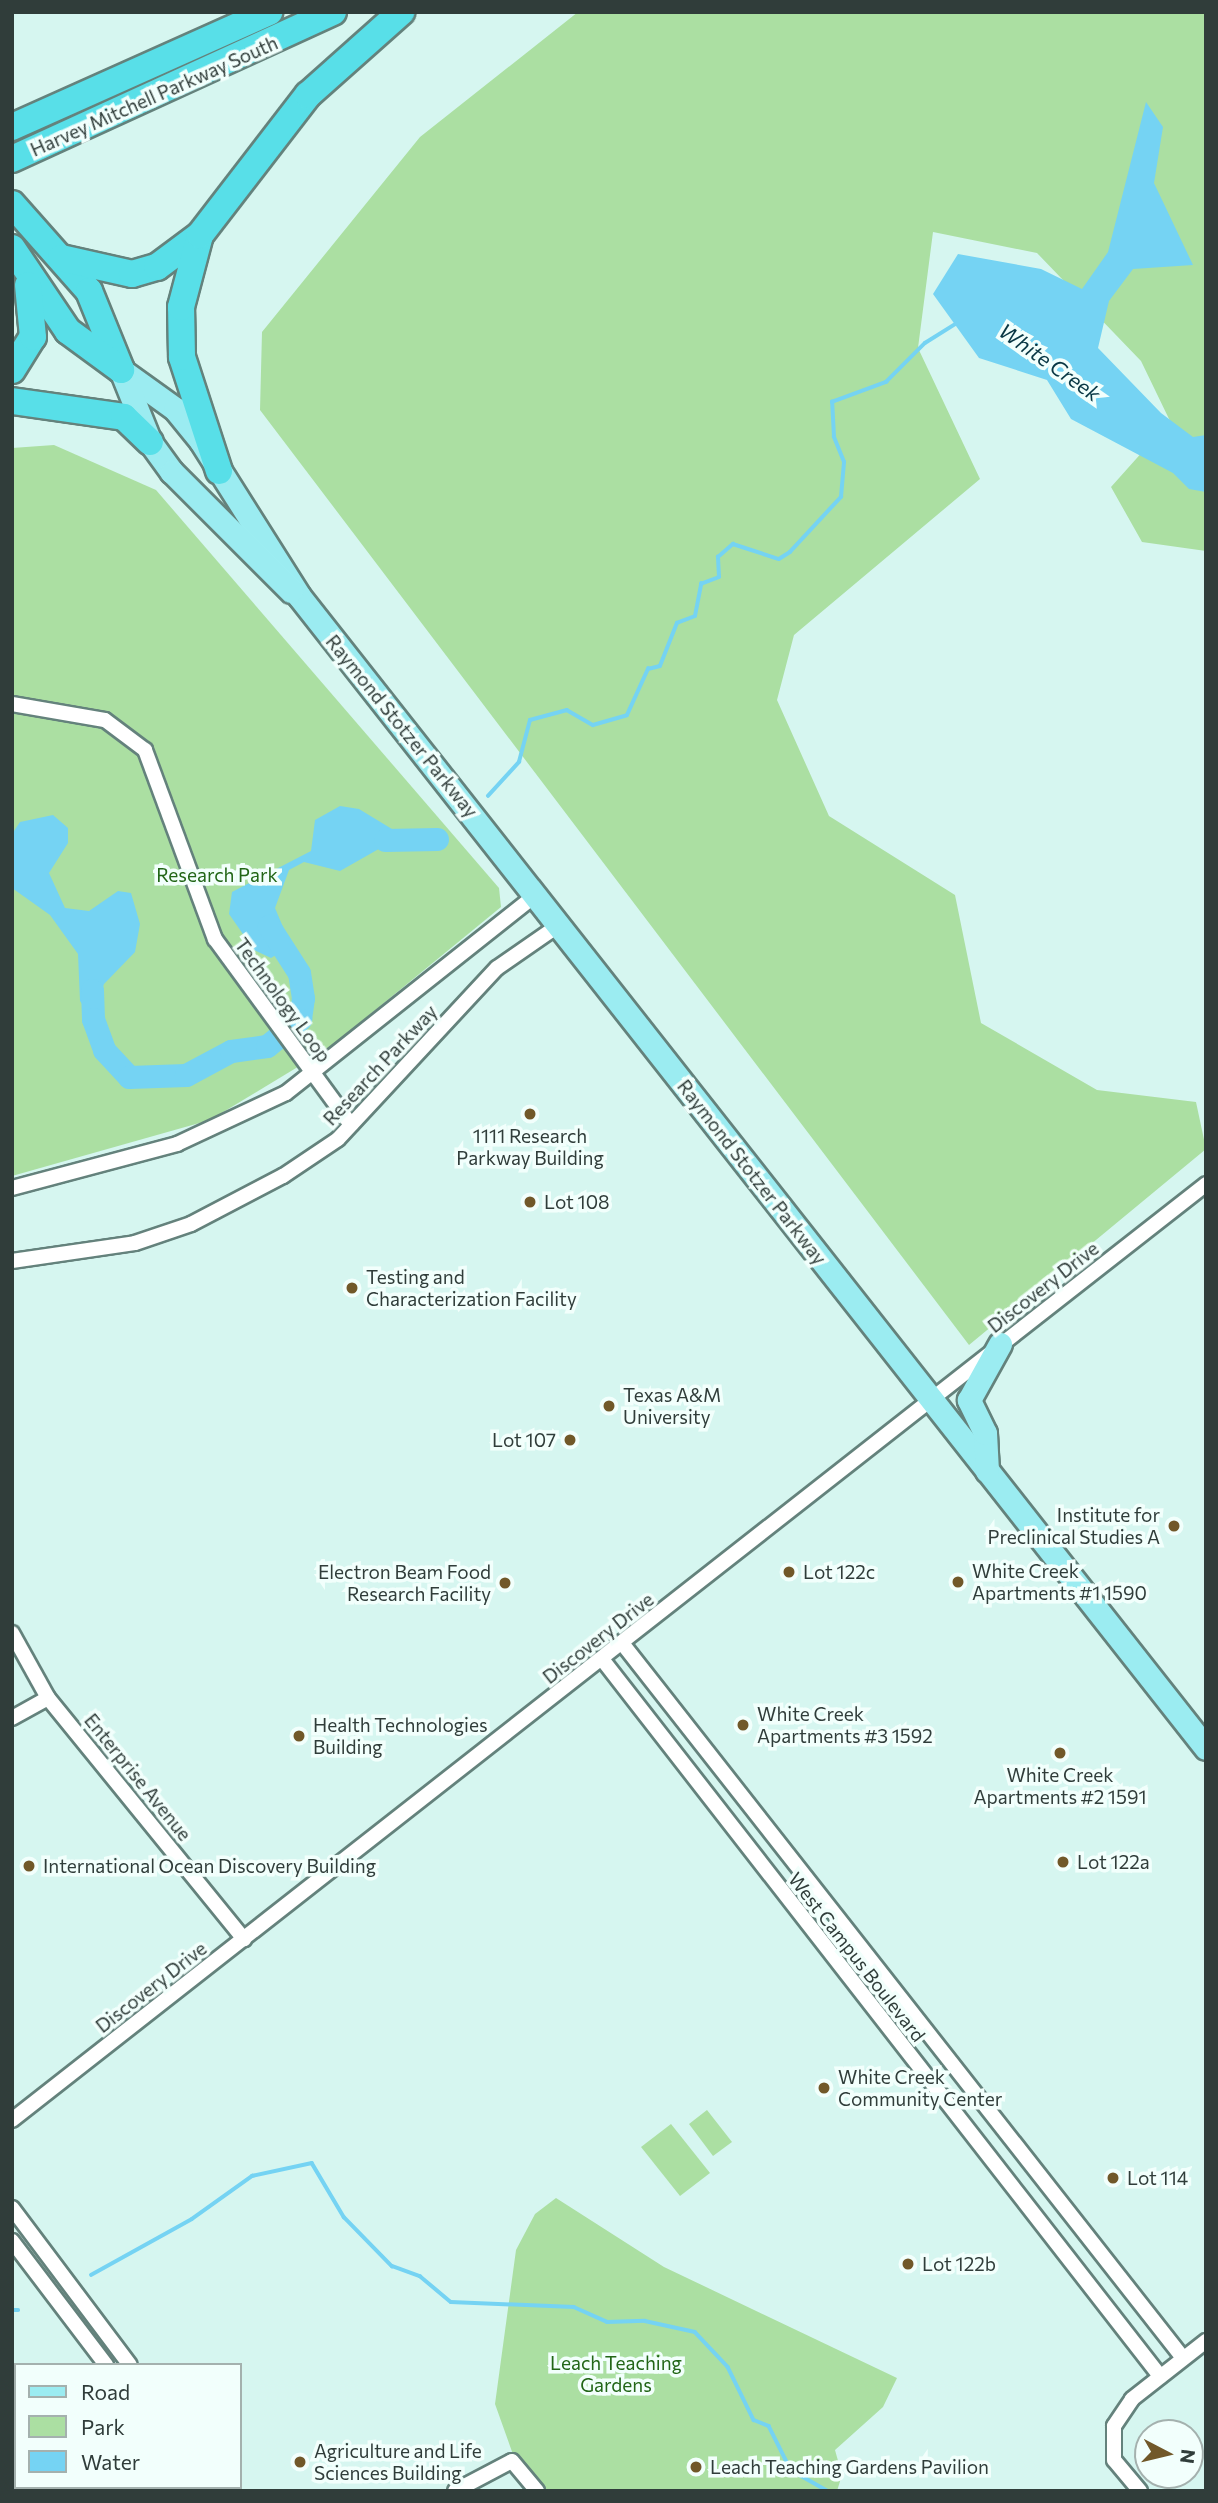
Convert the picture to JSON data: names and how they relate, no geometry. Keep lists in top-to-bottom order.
{
  "streets": {
    "highway": ["Harvey Mitchell Parkway South", "Raymond Stotzer Parkway"],
    "street": [
      "Technology Loop",
      "Research Parkway",
      "Discovery Drive",
      "Enterprise Avenue",
      "West Campus Boulevard"
    ]
  },
  "crossings": [
    ["Raymond Stotzer Parkway", "Research Parkway"],
    ["Raymond Stotzer Parkway", "Discovery Drive"],
    ["Technology Loop", "Research Parkway"],
    ["Discovery Drive", "Enterprise Avenue"],
    ["Discovery Drive", "West Campus Boulevard"]
  ],
  "water": ["White Creek"],
  "parks": ["Research Park", "Leach Teaching Gardens"],
  "places": [
    "1111 Research Parkway Building",
    "Lot 108",
    "Testing and Characterization Facility",
    "Texas A&M University",
    "Lot 107",
    "Institute for Preclinical Studies A",
    "Lot 122c",
    "White Creek Apartments #1 1590",
    "Electron Beam Food Research Facility",
    "White Creek Apartments #3 1592",
    "Health Technologies Building",
    "White Creek Apartments #2 1591",
    "Lot 122a",
    "International Ocean Discovery Building",
    "White Creek Community Center",
    "Lot 114",
    "Lot 122b",
    "Agriculture and Life Sciences Building",
    "Leach Teaching Gardens Pavilion"
  ],
  "legend": ["Road", "Park", "Water"],
  "north": "right"
}
